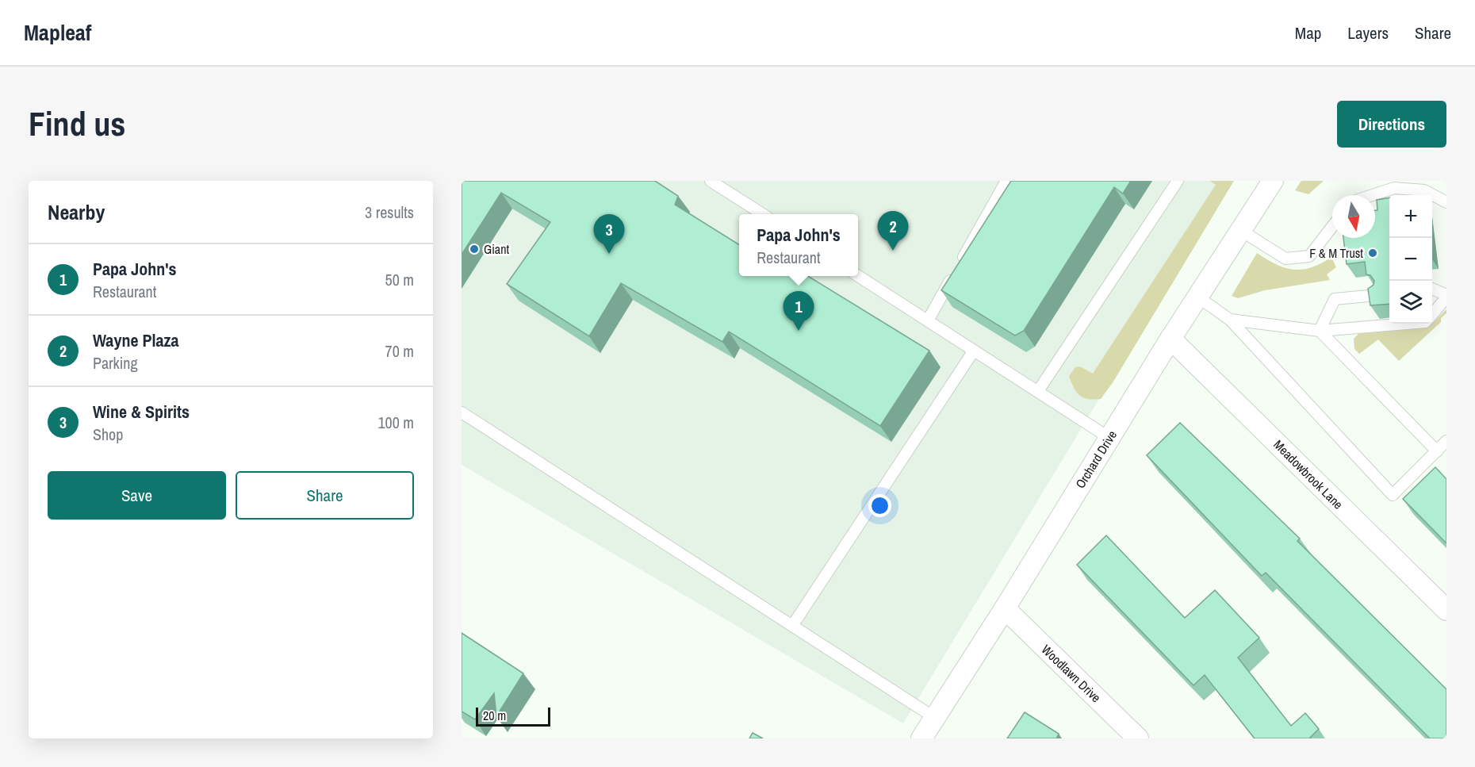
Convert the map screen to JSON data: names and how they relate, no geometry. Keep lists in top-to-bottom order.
{
  "streets": {
    "street": ["Orchard Drive", "Meadowbrook Lane", "Woodlawn Drive"]
  },
  "crossings": [
    ["Orchard Drive", "Meadowbrook Lane"],
    ["Orchard Drive", "Woodlawn Drive"]
  ],
  "places": ["Giant", "F & M Trust"],
  "scale_bar": "20 m",
  "north": "bottom",
  "page": {
    "header": "Mapleaf",
    "nav": ["Map", "Layers", "Share"],
    "buttons": [
      "Directions",
      ["Save", "Share"]
    ],
    "title": "Find us",
    "heading": ["Nearby", "3 results"],
    "map_buttons": ["+", "−"],
    "pins": ["2", "3", "1"],
    "popup": ["Papa John's", "Restaurant"],
    "list": [
      {
        "mark": "1",
        "name": "Papa John's",
        "note": "Restaurant",
        "value": "50 m"
      },
      {
        "mark": "2",
        "name": "Wayne Plaza",
        "note": "Parking",
        "value": "70 m"
      },
      {
        "mark": "3",
        "name": "Wine & Spirits",
        "note": "Shop",
        "value": "100 m"
      }
    ],
    "scale": "20 m"
  }
}
